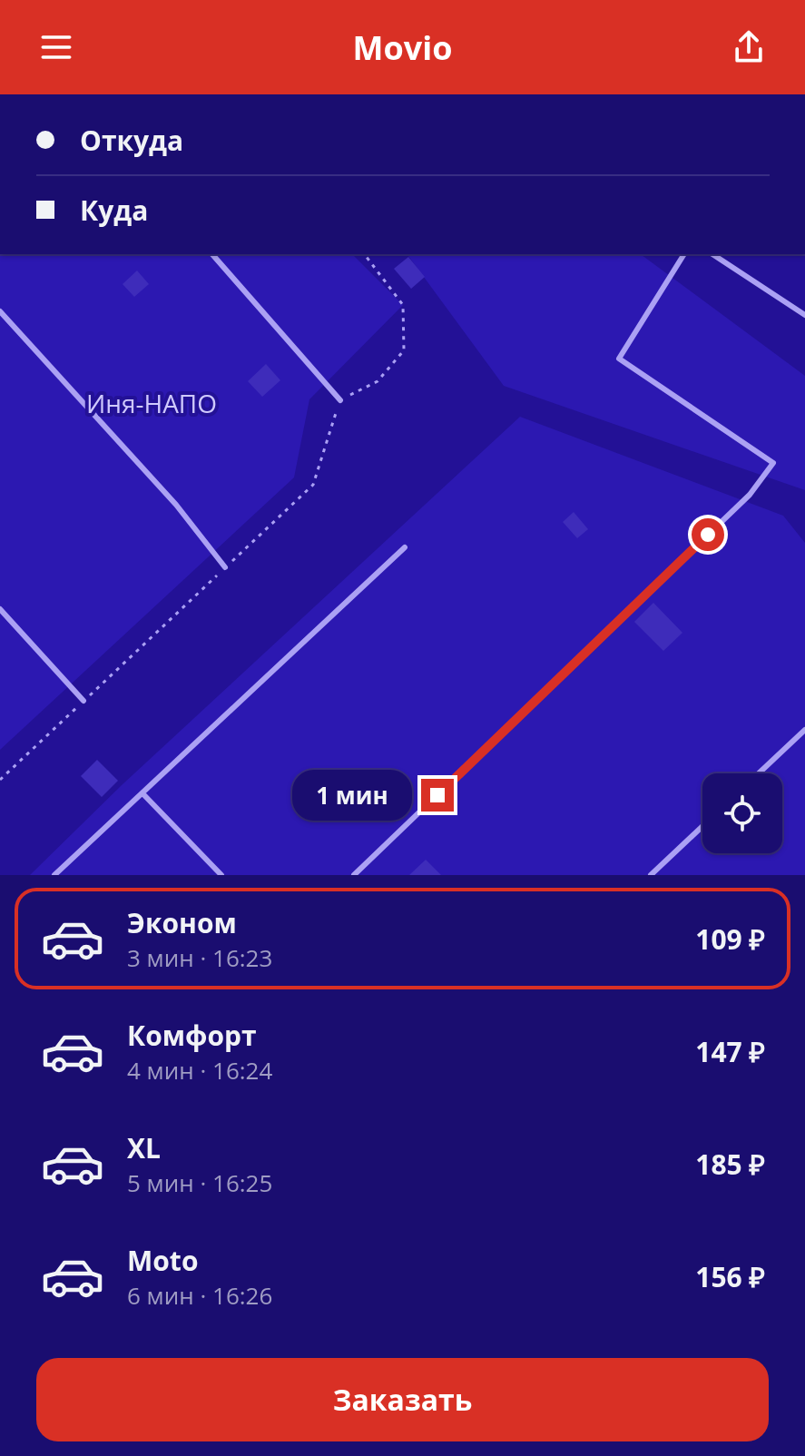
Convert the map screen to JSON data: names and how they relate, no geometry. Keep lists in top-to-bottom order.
{
  "parks": ["Иня-НАПО"],
  "page": {
    "header": "Movio",
    "banner": ["Откуда", "Куда"],
    "bubble": "1 мин",
    "list": [
      {
        "name": "Эконом",
        "note": "3 мин · 16:23",
        "value": "109 ₽"
      },
      {
        "name": "Комфорт",
        "note": "4 мин · 16:24",
        "value": "147 ₽"
      },
      {
        "name": "XL",
        "note": "5 мин · 16:25",
        "value": "185 ₽"
      },
      {
        "name": "Moto",
        "note": "6 мин · 16:26",
        "value": "156 ₽"
      }
    ],
    "buttons": "Заказать"
  }
}
